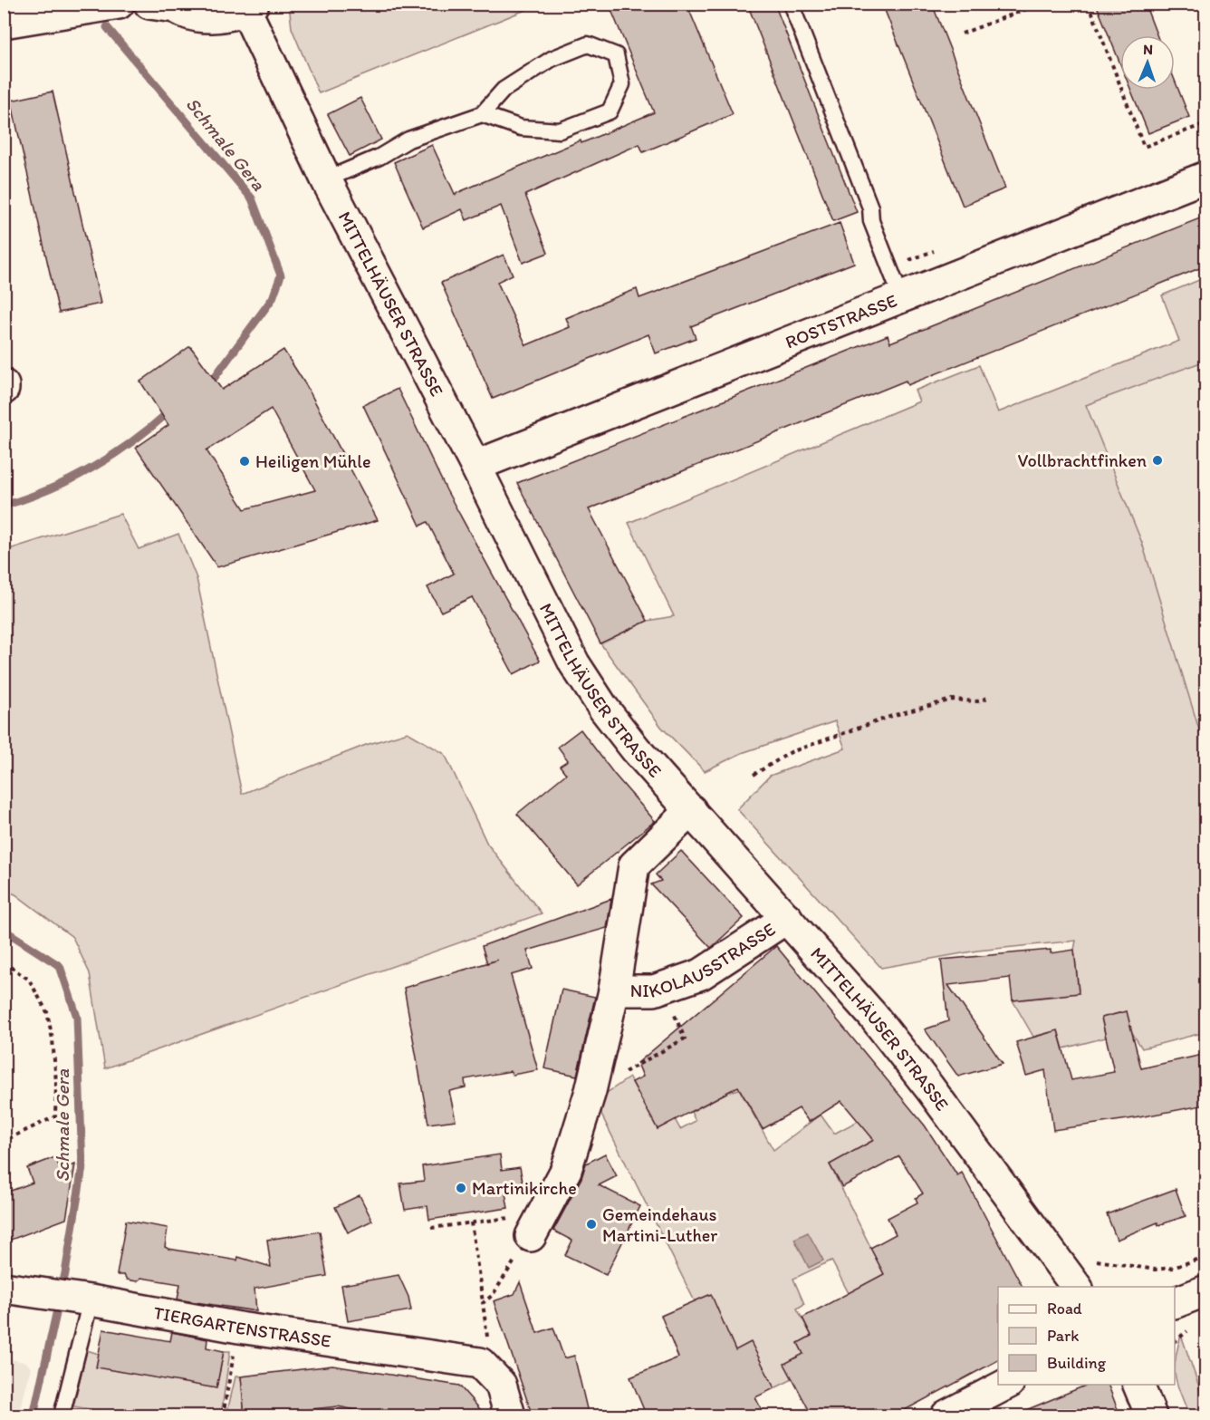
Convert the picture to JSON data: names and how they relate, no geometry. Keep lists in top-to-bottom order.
{
  "streets": {
    "street": [
      "MITTELHÄUSER STRASSE",
      "ROSTSTRASSE",
      "NIKOLAUSSTRASSE",
      "TIERGARTENSTRASSE"
    ]
  },
  "crossings": [
    ["MITTELHÄUSER STRASSE", "ROSTSTRASSE"],
    ["MITTELHÄUSER STRASSE", "NIKOLAUSSTRASSE"]
  ],
  "water": ["Schmale Gera"],
  "places": [
    "Vollbrachtfinken",
    "Heiligen Mühle",
    "Martinikirche",
    "Gemeindehaus Martini-Luther"
  ],
  "legend": ["Road", "Park", "Building"],
  "north": "top"
}
